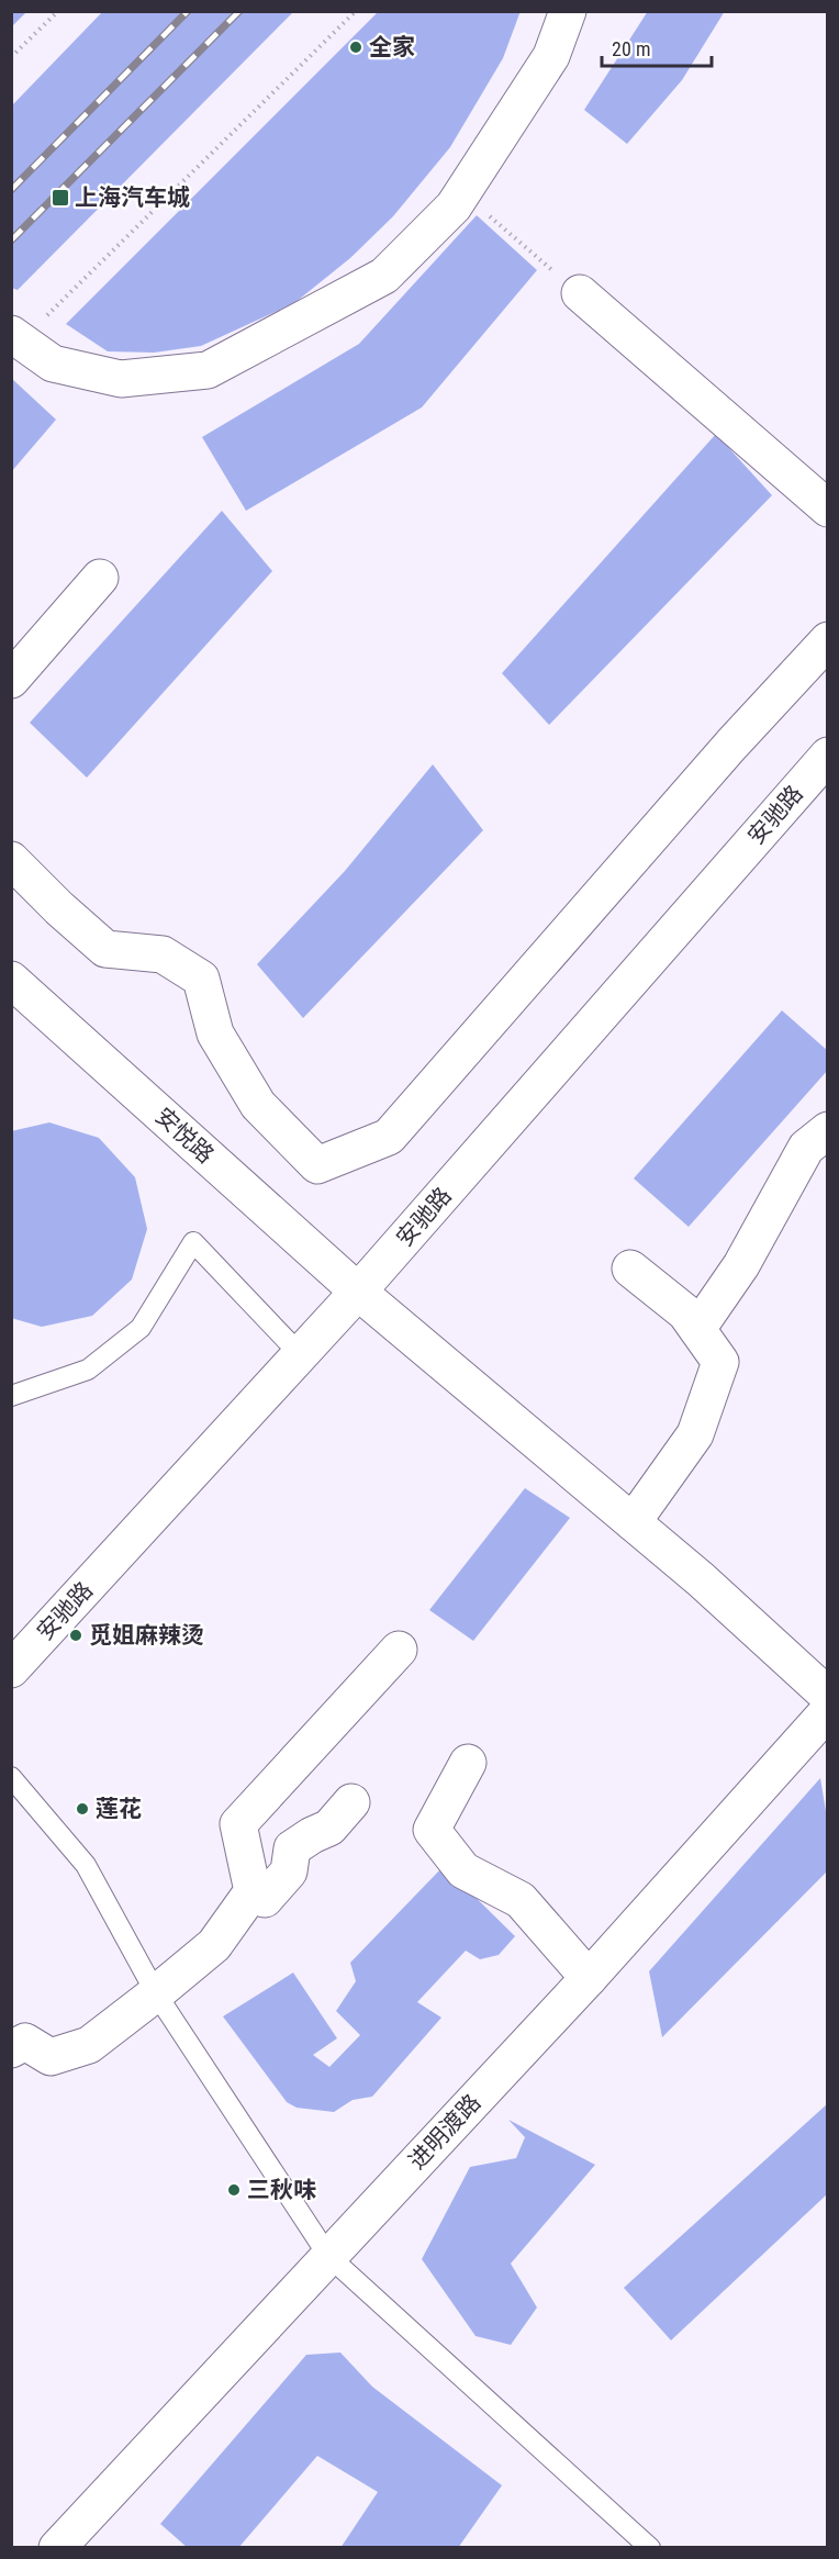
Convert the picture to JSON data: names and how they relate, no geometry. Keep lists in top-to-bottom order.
{
  "streets": {
    "street": ["安驰路", "安悦路", "进明渡路"]
  },
  "crossings": [
    ["安驰路", "安悦路"]
  ],
  "places": {
    "other": [
      "全家",
      "觅姐麻辣烫",
      "莲花",
      "三秋味"
    ],
    "transit": ["上海汽车城"]
  },
  "scale_bar": "20 m"
}
